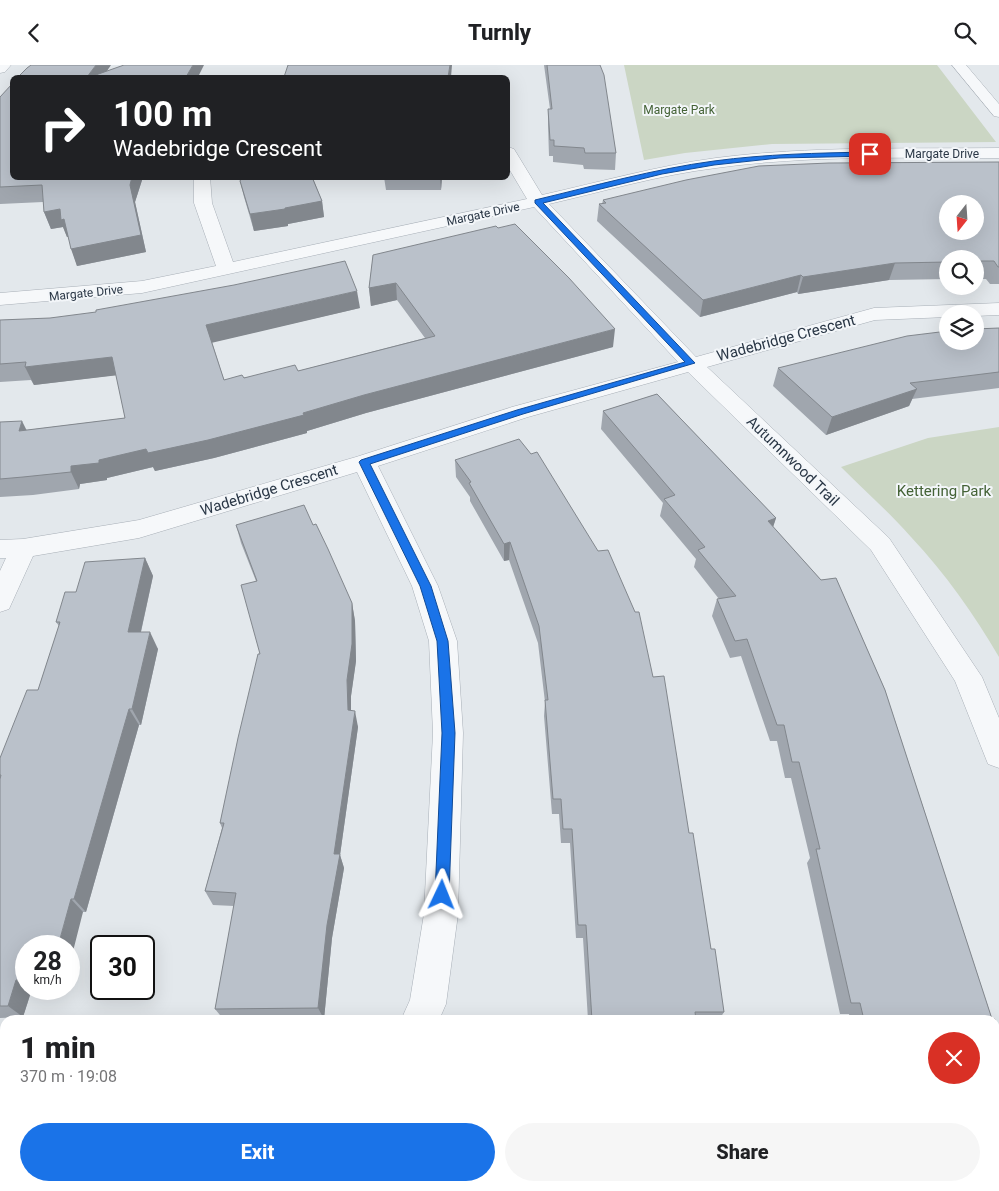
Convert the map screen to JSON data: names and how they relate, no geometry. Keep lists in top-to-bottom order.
{
  "streets": {
    "street": ["Margate Drive", "Wadebridge Crescent", "Autumnwood Trail"]
  },
  "crossings": [
    ["Margate Drive", "Autumnwood Trail"],
    ["Wadebridge Crescent", "Autumnwood Trail"]
  ],
  "parks": ["Margate Park", "Kettering Park"],
  "north": "bottom",
  "page": {
    "header": "Turnly",
    "turn": ["100 m", "Wadebridge Crescent"],
    "speed": "28 km/h",
    "limit": "30",
    "heading": ["1 min", "370 m · 19:08"],
    "buttons": ["Exit", "Share"]
  }
}
